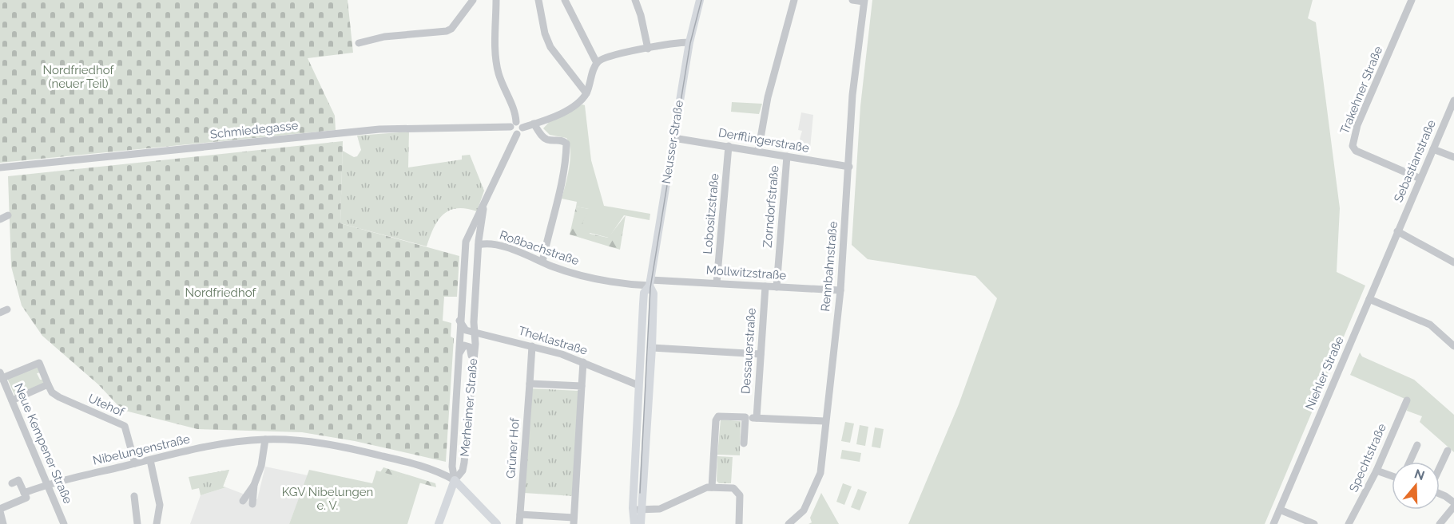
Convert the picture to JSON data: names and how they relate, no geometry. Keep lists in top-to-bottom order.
{
  "streets": {
    "main road": ["Neusser Straße", "Merheimer Straße"],
    "street": [
      "Trakehner Straße",
      "Schmiedegasse",
      "Derfflingerstraße",
      "Sebastianstraße",
      "Zorndorfstraße",
      "Lobositzstraße",
      "Roßbachstraße",
      "Rennbahnstraße",
      "Mollwitzstraße",
      "Theklastraße",
      "Dessauerstraße",
      "Niehler Straße",
      "Utehof",
      "Neue Kempener Straße",
      "Grüner Hof",
      "Nibelungenstraße",
      "Spechtstraße"
    ]
  },
  "crossings": [
    ["Trakehner Straße", "Sebastianstraße"],
    ["Schmiedegasse", "Merheimer Straße"],
    ["Derfflingerstraße", "Neusser Straße"],
    ["Derfflingerstraße", "Zorndorfstraße"],
    ["Derfflingerstraße", "Lobositzstraße"],
    ["Derfflingerstraße", "Rennbahnstraße"],
    ["Neusser Straße", "Roßbachstraße"],
    ["Neusser Straße", "Mollwitzstraße"],
    ["Neusser Straße", "Theklastraße"],
    ["Sebastianstraße", "Niehler Straße"],
    ["Zorndorfstraße", "Mollwitzstraße"],
    ["Lobositzstraße", "Mollwitzstraße"],
    ["Roßbachstraße", "Mollwitzstraße"],
    ["Roßbachstraße", "Merheimer Straße"],
    ["Rennbahnstraße", "Mollwitzstraße"],
    ["Mollwitzstraße", "Dessauerstraße"],
    ["Theklastraße", "Merheimer Straße"],
    ["Theklastraße", "Grüner Hof"],
    ["Utehof", "Nibelungenstraße"],
    ["Merheimer Straße", "Nibelungenstraße"],
    ["Neue Kempener Straße", "Nibelungenstraße"]
  ],
  "parks": ["Nordfriedhof (neuer Teil)", "Nordfriedhof", "KGV Nibelungen e. V."],
  "north": "top"
}
